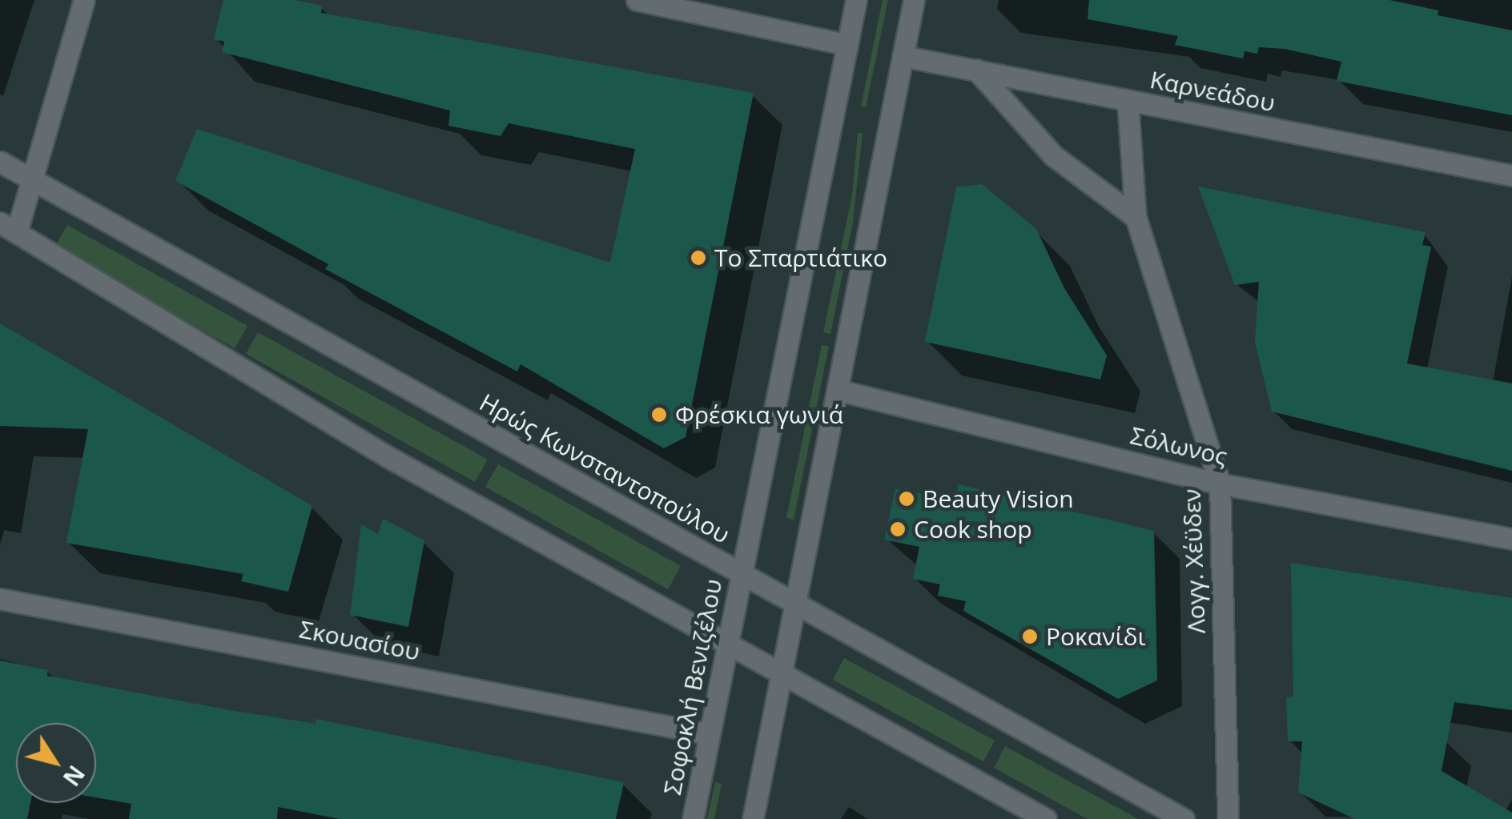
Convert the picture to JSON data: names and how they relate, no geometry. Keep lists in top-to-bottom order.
{
  "streets": {
    "street": [
      "Καρνεάδου",
      "Σόλωνος",
      "Ηρώς Κωνσταντοπούλου",
      "Λογγ. Χέϋδεν",
      "Σκουασίου",
      "Σοφοκλή Βενιζέλου"
    ]
  },
  "crossings": [
    ["Καρνεάδου", "Λογγ. Χέϋδεν"],
    ["Σόλωνος", "Λογγ. Χέϋδεν"],
    ["Ηρώς Κωνσταντοπούλου", "Σοφοκλή Βενιζέλου"],
    ["Σκουασίου", "Σοφοκλή Βενιζέλου"]
  ],
  "places": [
    "Το Σπαρτιάτικο",
    "Φρέσκια γωνιά",
    "Beauty Vision",
    "Cook shop",
    "Ροκανίδι"
  ],
  "north": "bottom right"
}
